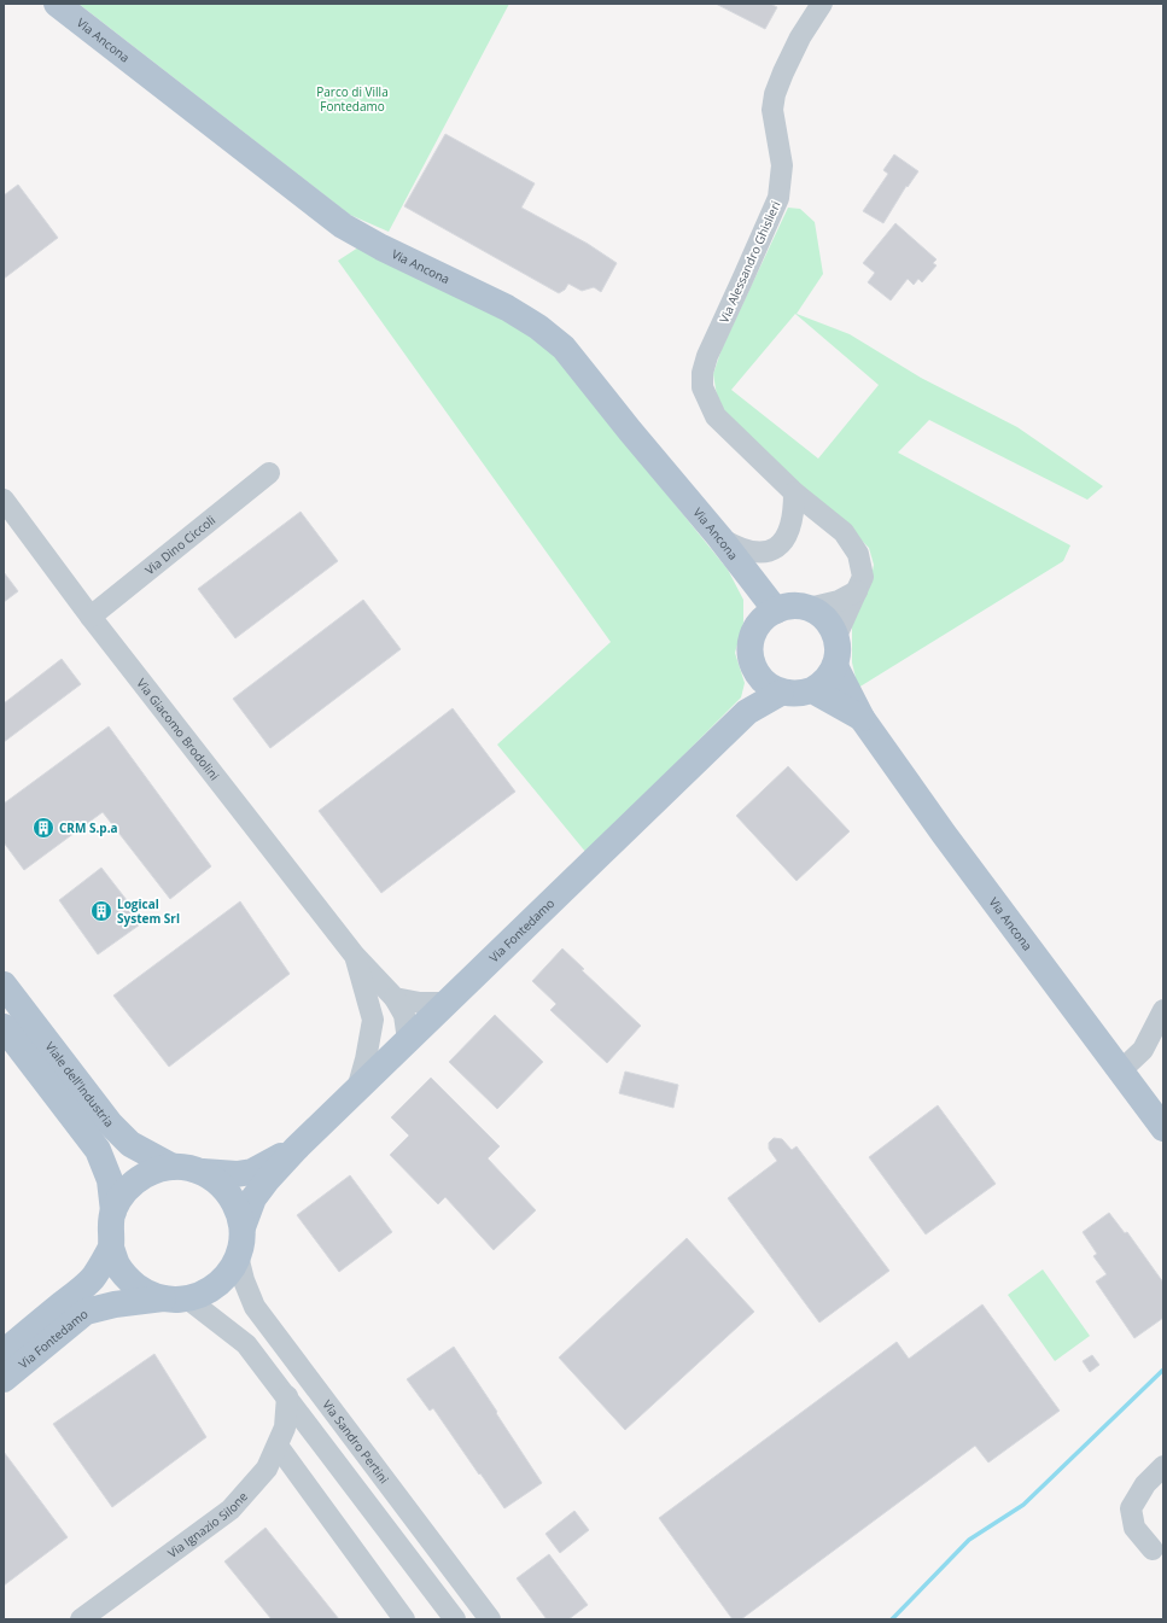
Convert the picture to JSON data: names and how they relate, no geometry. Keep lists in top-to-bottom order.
{
  "streets": {
    "main road": ["Via Ancona", "Via Fontedamo", "Viale dell'Industria"],
    "street": [
      "Via Alessandro Ghislieri",
      "Via Dino Ciccoli",
      "Via Giacomo Brodolini",
      "Via Sandro Pertini",
      "Via Ignazio Silone"
    ]
  },
  "crossings": [
    ["Via Ancona", "Via Alessandro Ghislieri"],
    ["Via Ancona", "Via Fontedamo"],
    ["Via Alessandro Ghislieri", "Via Fontedamo"],
    ["Via Dino Ciccoli", "Via Giacomo Brodolini"],
    ["Via Giacomo Brodolini", "Via Fontedamo"],
    ["Via Fontedamo", "Viale dell'Industria"],
    ["Via Fontedamo", "Via Sandro Pertini"],
    ["Viale dell'Industria", "Via Sandro Pertini"]
  ],
  "parks": ["Parco di Villa Fontedamo"],
  "places": {
    "building": ["CRM S.p.a", "Logical System Srl"]
  }
}
